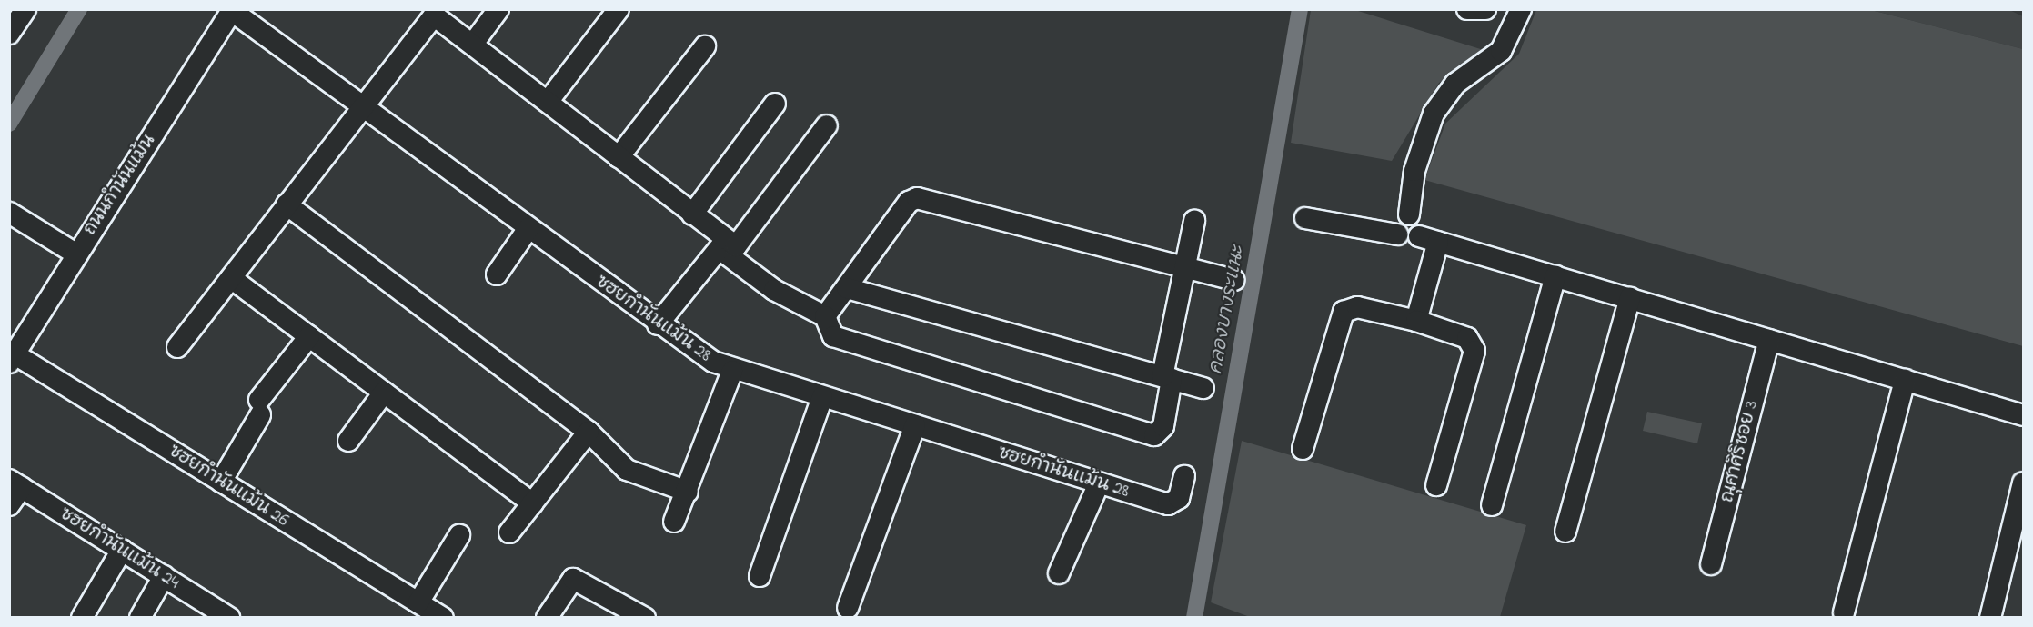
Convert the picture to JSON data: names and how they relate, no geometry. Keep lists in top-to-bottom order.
{
  "streets": {
    "street": [
      "ถนนกำนันแม้น",
      "ซฮยกำนันแม้น 28",
      "ณุศาศิริซอย 3",
      "ซฮยกำนันแม้น 26",
      "ซฮยกำนันแม้น 24"
    ]
  },
  "crossings": [
    ["ถนนกำนันแม้น", "ซฮยกำนันแม้น 28"],
    ["ถนนกำนันแม้น", "ซฮยกำนันแม้น 26"]
  ],
  "water": ["คลองบางระแนะ"]
}
